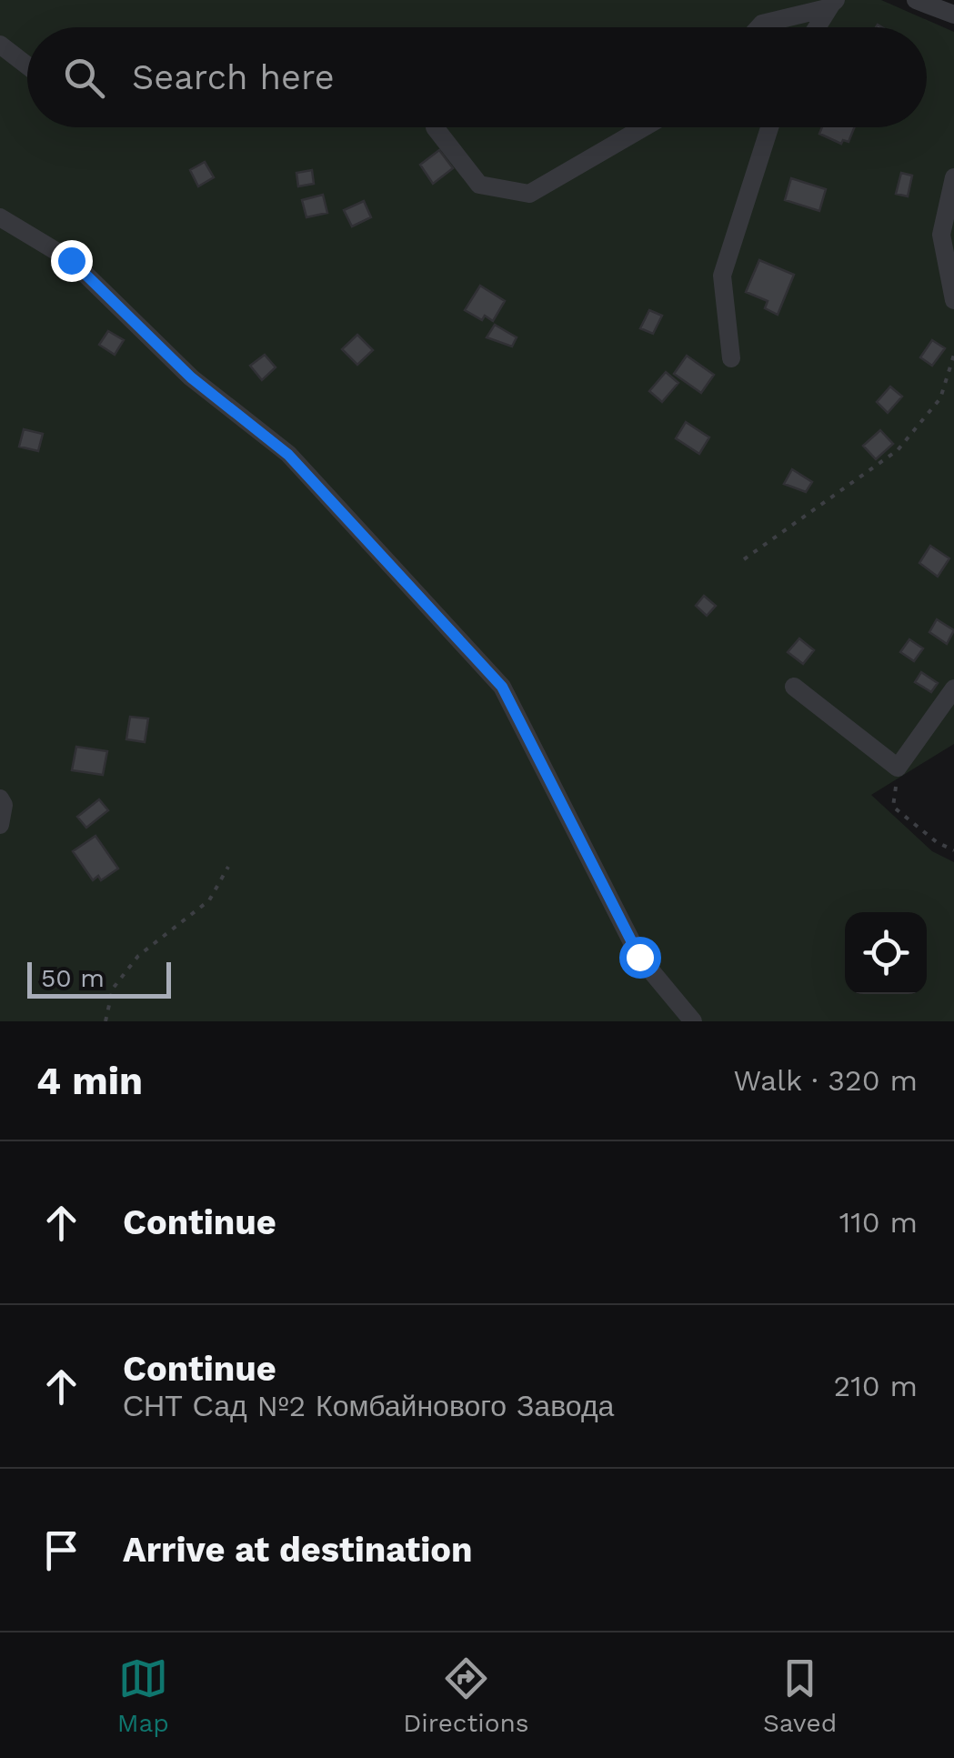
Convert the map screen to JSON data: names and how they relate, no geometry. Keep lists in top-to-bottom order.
{
  "scale_bar": "50 m",
  "page": {
    "search": "Search here",
    "scale": "50 m",
    "heading": ["4 min", "Walk · 320 m"],
    "list": [
      ["Continue", "110 m"],
      ["Continue", "СНТ Сад №2 Комбайнового Завода", "210 m"],
      "Arrive at destination"
    ],
    "nav": ["Map", "Directions", "Saved"]
  }
}
